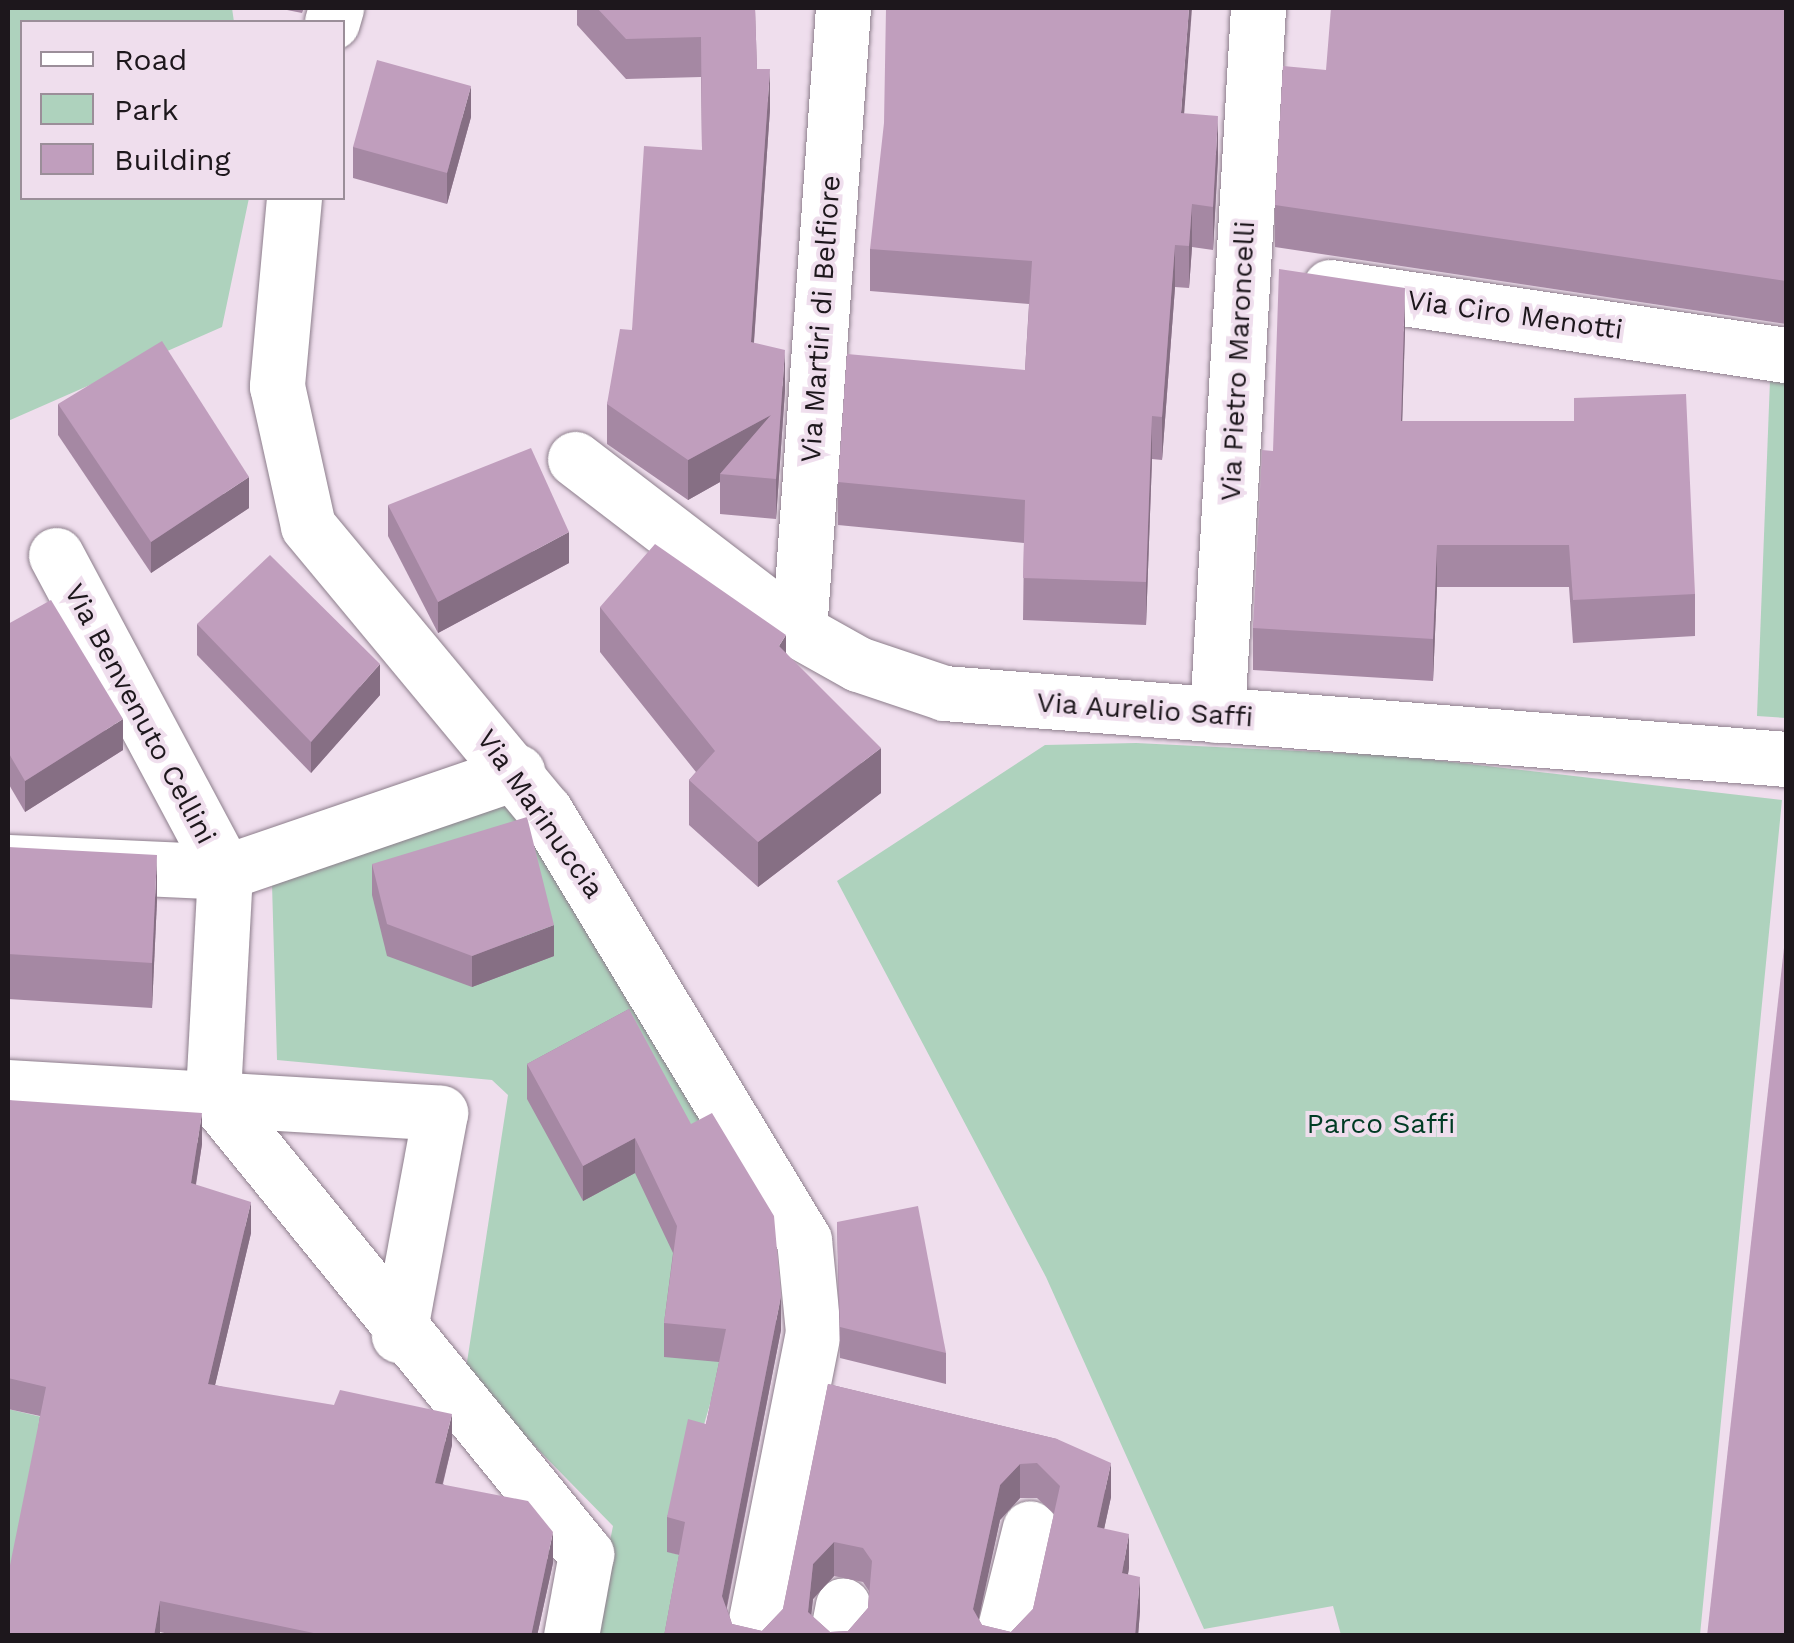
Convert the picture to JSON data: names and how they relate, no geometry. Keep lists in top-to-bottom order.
{
  "streets": {
    "street": [
      "Via Ciro Menotti",
      "Via Martiri di Belfiore",
      "Via Pietro Maroncelli",
      "Via Aurelio Saffi",
      "Via Benvenuto Cellini",
      "Via Marinuccia"
    ]
  },
  "crossings": [
    ["Via Ciro Menotti", "Via Pietro Maroncelli"],
    ["Via Martiri di Belfiore", "Via Aurelio Saffi"],
    ["Via Pietro Maroncelli", "Via Aurelio Saffi"],
    ["Via Benvenuto Cellini", "Via Marinuccia"]
  ],
  "parks": ["Parco Saffi"],
  "legend": ["Road", "Park", "Building"]
}
